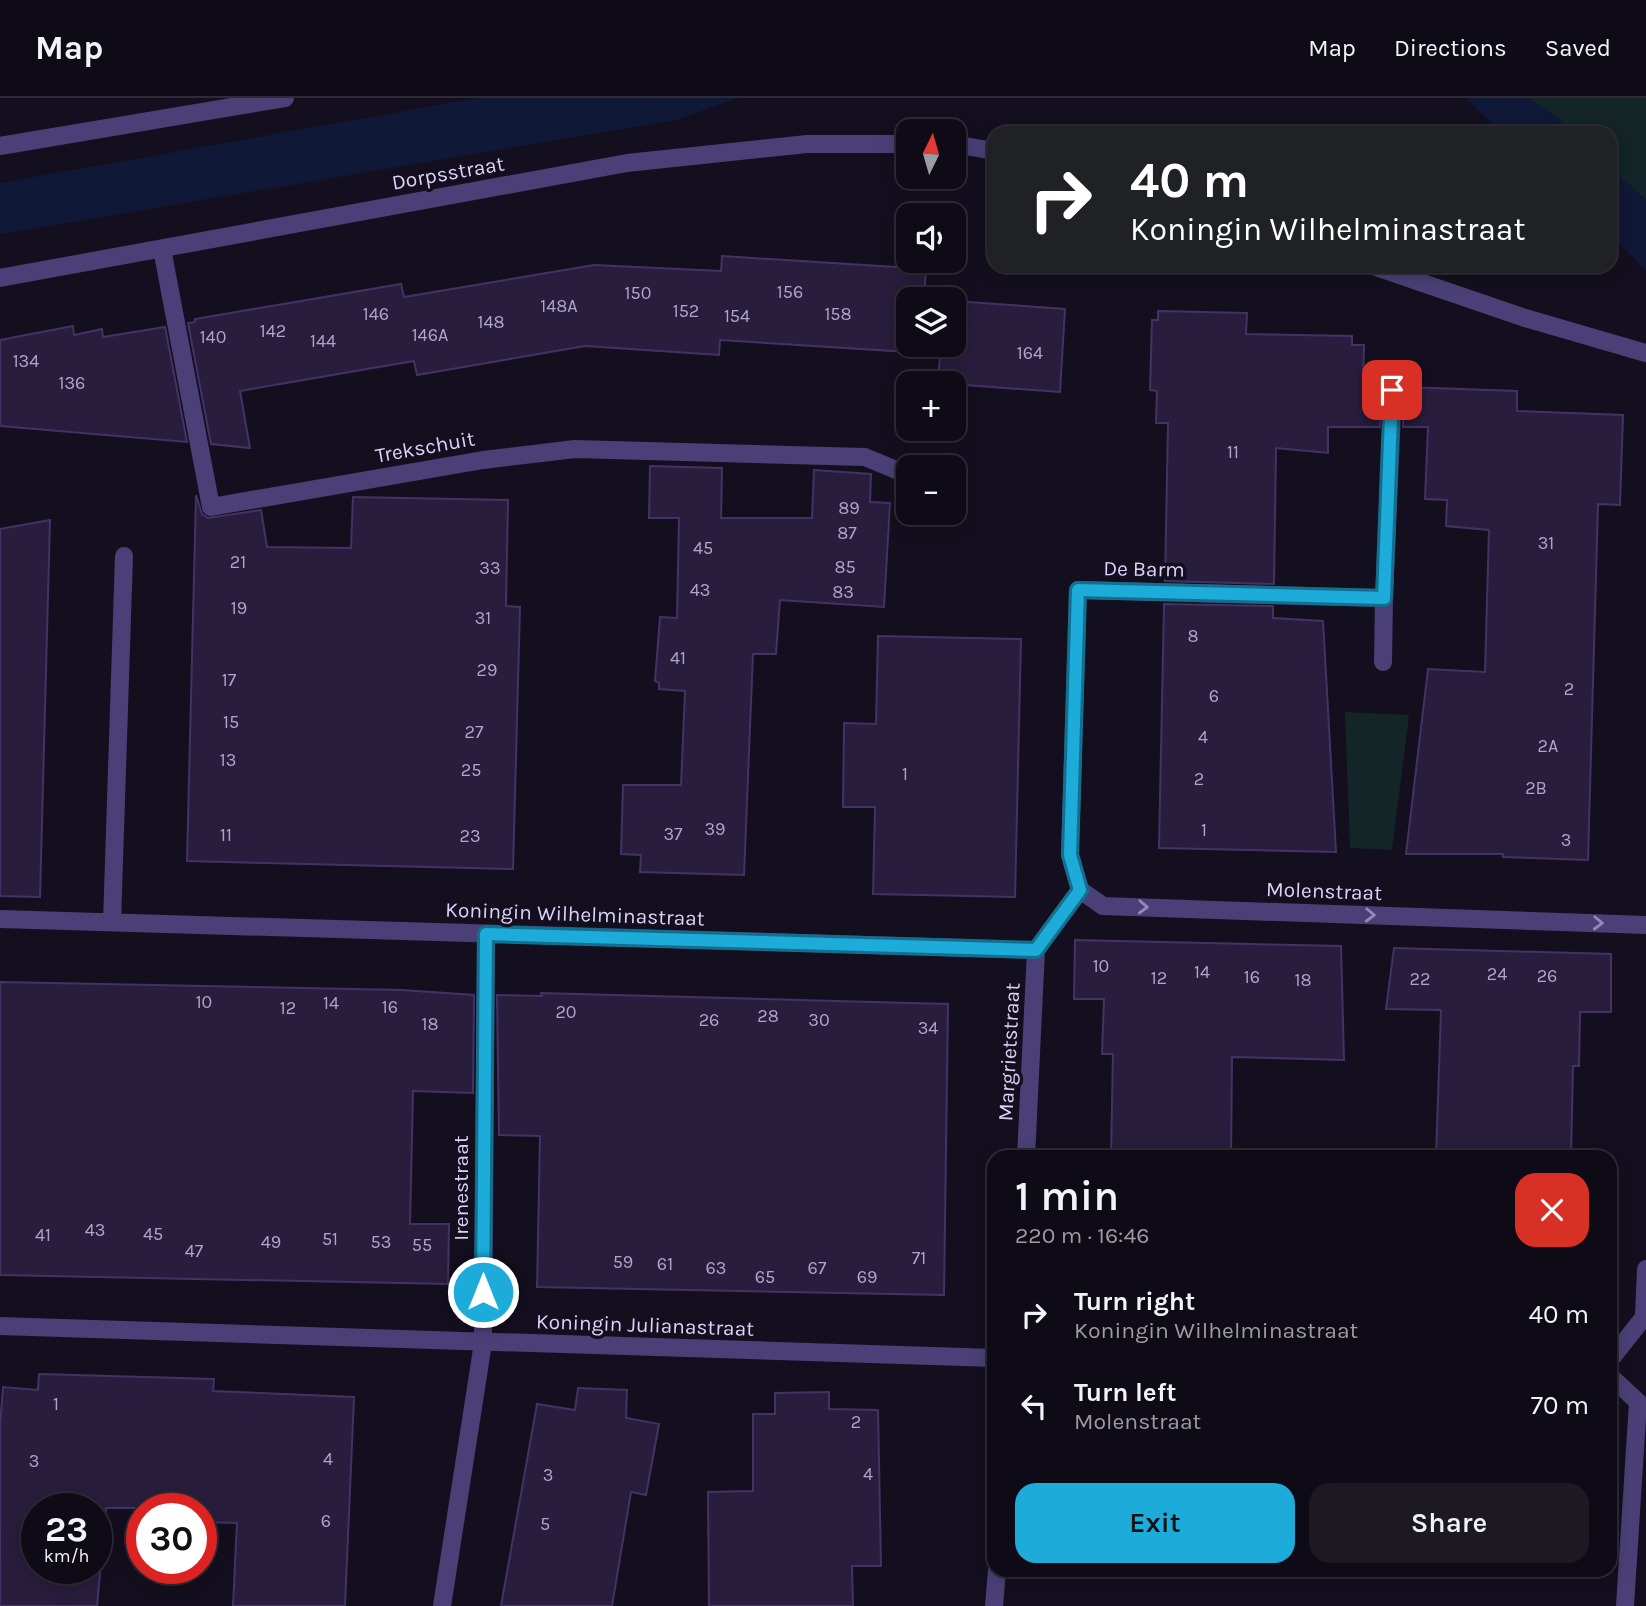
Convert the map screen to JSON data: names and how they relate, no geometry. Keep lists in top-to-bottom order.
{
  "streets": {
    "street": [
      "Dorpsstraat",
      "Trekschuit",
      "De Barm",
      "Molenstraat",
      "Koningin Wilhelminastraat",
      "Margrietstraat",
      "Irenestraat",
      "Koningin Julianastraat"
    ]
  },
  "crossings": [
    ["Dorpsstraat", "Trekschuit"],
    ["De Barm", "Molenstraat"],
    ["Koningin Wilhelminastraat", "Margrietstraat"],
    ["Koningin Wilhelminastraat", "Irenestraat"],
    ["Irenestraat", "Koningin Julianastraat"]
  ],
  "one_way": ["Molenstraat"],
  "house_numbers": [
    "156",
    "150",
    "148A",
    "152",
    "146",
    "158",
    "154",
    "148",
    "142",
    "146A",
    "140",
    "144",
    "164",
    "134",
    "136",
    "11",
    "89",
    "87",
    "31",
    "45",
    "21",
    "85",
    "33",
    "43",
    "83",
    "19",
    "31",
    "8",
    "41",
    "29",
    "17",
    "2",
    "6",
    "15",
    "27",
    "4",
    "2A",
    "13",
    "25",
    "1",
    "2",
    "2B",
    "39",
    "1",
    "37",
    "11",
    "23",
    "3",
    "10",
    "14",
    "24",
    "26",
    "16",
    "12",
    "22",
    "18",
    "10",
    "14",
    "16",
    "12",
    "20",
    "28",
    "26",
    "30",
    "18",
    "34",
    "43",
    "45",
    "41",
    "51",
    "49",
    "53",
    "55",
    "47",
    "71",
    "59",
    "61",
    "63",
    "67",
    "65",
    "69",
    "1",
    "2",
    "4",
    "3",
    "4",
    "3",
    "6",
    "5"
  ],
  "north": "top",
  "page": {
    "header": "Map",
    "nav": ["Map", "Directions", "Saved"],
    "map_buttons": ["+", "−"],
    "turn": ["40 m", "Koningin Wilhelminastraat"],
    "heading": ["1 min", "220 m · 16:46"],
    "list": [
      {
        "name": "Turn right",
        "note": "Koningin Wilhelminastraat",
        "value": "40 m"
      },
      {
        "name": "Turn left",
        "note": "Molenstraat",
        "value": "70 m"
      }
    ],
    "buttons": ["Exit", "Share"],
    "speed": "23 km/h",
    "limit": "30"
  }
}
